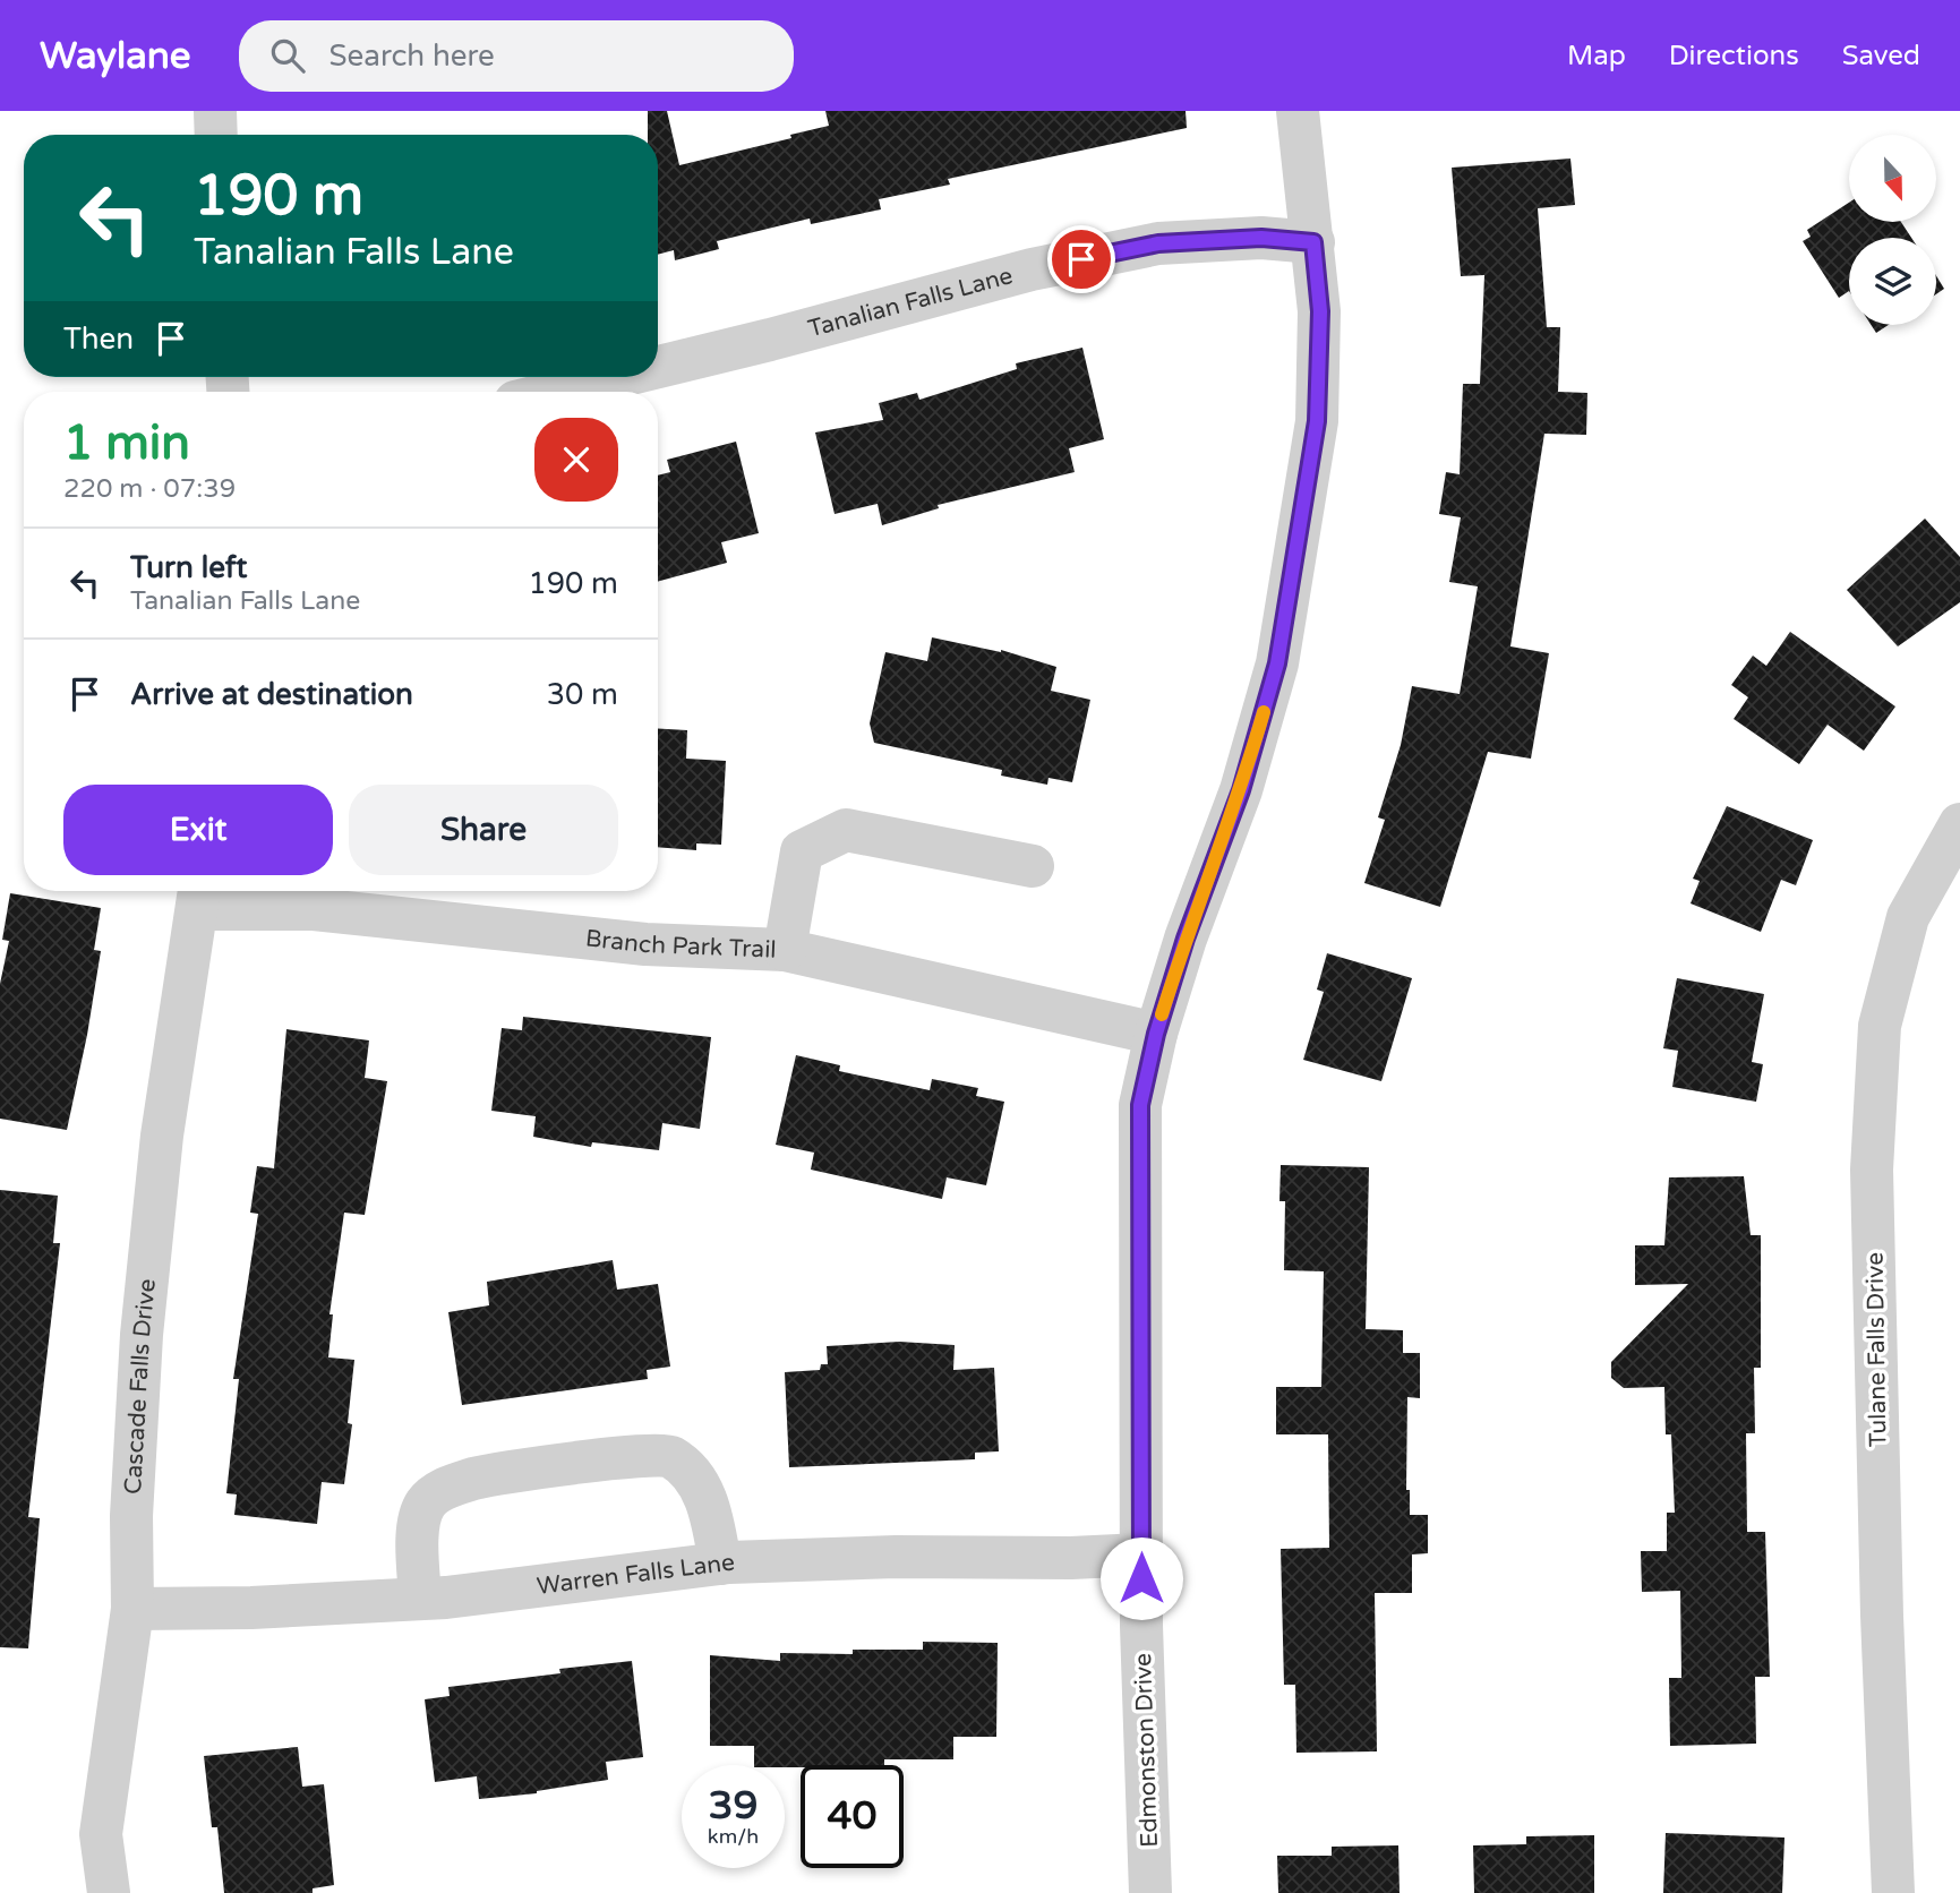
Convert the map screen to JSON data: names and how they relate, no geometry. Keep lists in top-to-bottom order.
{
  "streets": {
    "street": [
      "Tanalian Falls Lane",
      "Branch Park Trail",
      "Tulane Falls Drive",
      "Cascade Falls Drive",
      "Warren Falls Lane",
      "Edmonston Drive"
    ]
  },
  "crossings": [
    ["Tanalian Falls Lane", "Edmonston Drive"],
    ["Branch Park Trail", "Cascade Falls Drive"],
    ["Branch Park Trail", "Edmonston Drive"],
    ["Cascade Falls Drive", "Warren Falls Lane"],
    ["Warren Falls Lane", "Edmonston Drive"]
  ],
  "north": "bottom",
  "page": {
    "header": "Waylane",
    "search": "Search here",
    "nav": ["Map", "Directions", "Saved"],
    "turn": ["190 m", "Tanalian Falls Lane"],
    "then": "Then",
    "heading": ["1 min", "220 m · 07:39"],
    "list": [
      {
        "name": "Turn left",
        "note": "Tanalian Falls Lane",
        "value": "190 m"
      },
      {
        "name": "Arrive at destination",
        "value": "30 m"
      }
    ],
    "buttons": ["Exit", "Share"],
    "speed": "39 km/h",
    "limit": "40"
  }
}
